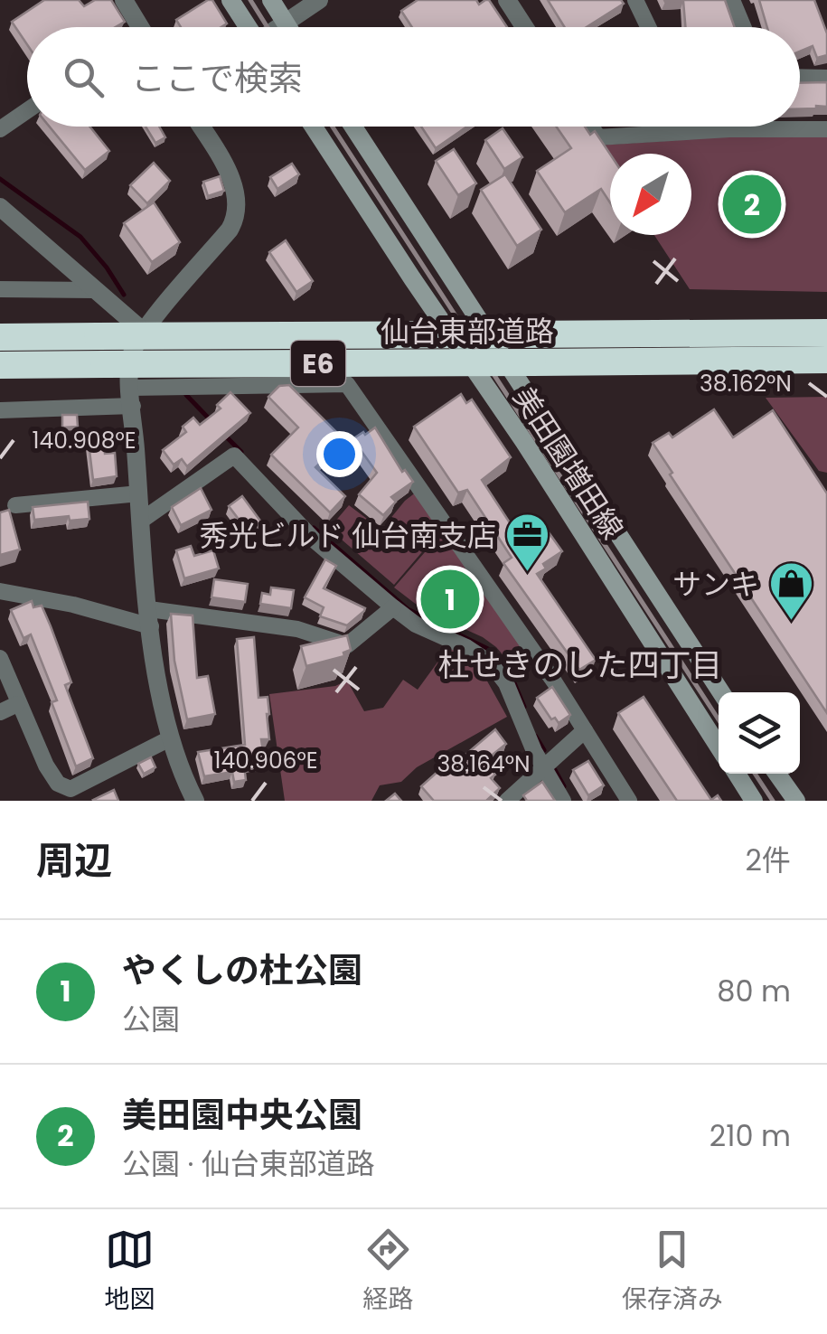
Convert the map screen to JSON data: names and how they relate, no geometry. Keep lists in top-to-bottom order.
{
  "streets": {
    "highway": ["仙台東部道路", "E6"],
    "main road": ["美田園増田線"]
  },
  "districts": ["杜せきのした四丁目"],
  "places": {
    "office": ["秀光ビルド 仙台南支店"],
    "shop": ["サンキ"]
  },
  "north": "bottom left",
  "page": {
    "search": "ここで検索",
    "pins": ["2", "1"],
    "heading": ["周辺", "2件"],
    "list": [
      {
        "mark": "1",
        "name": "やくしの杜公園",
        "note": "公園",
        "value": "80 m"
      },
      {
        "mark": "2",
        "name": "美田園中央公園",
        "note": "公園 · 仙台東部道路",
        "value": "210 m"
      }
    ],
    "nav": ["地図", "経路", "保存済み"]
  },
  "coordinates": [
    "38.162°N",
    "140.908°E",
    "140.906°E",
    "38.164°N"
  ]
}
